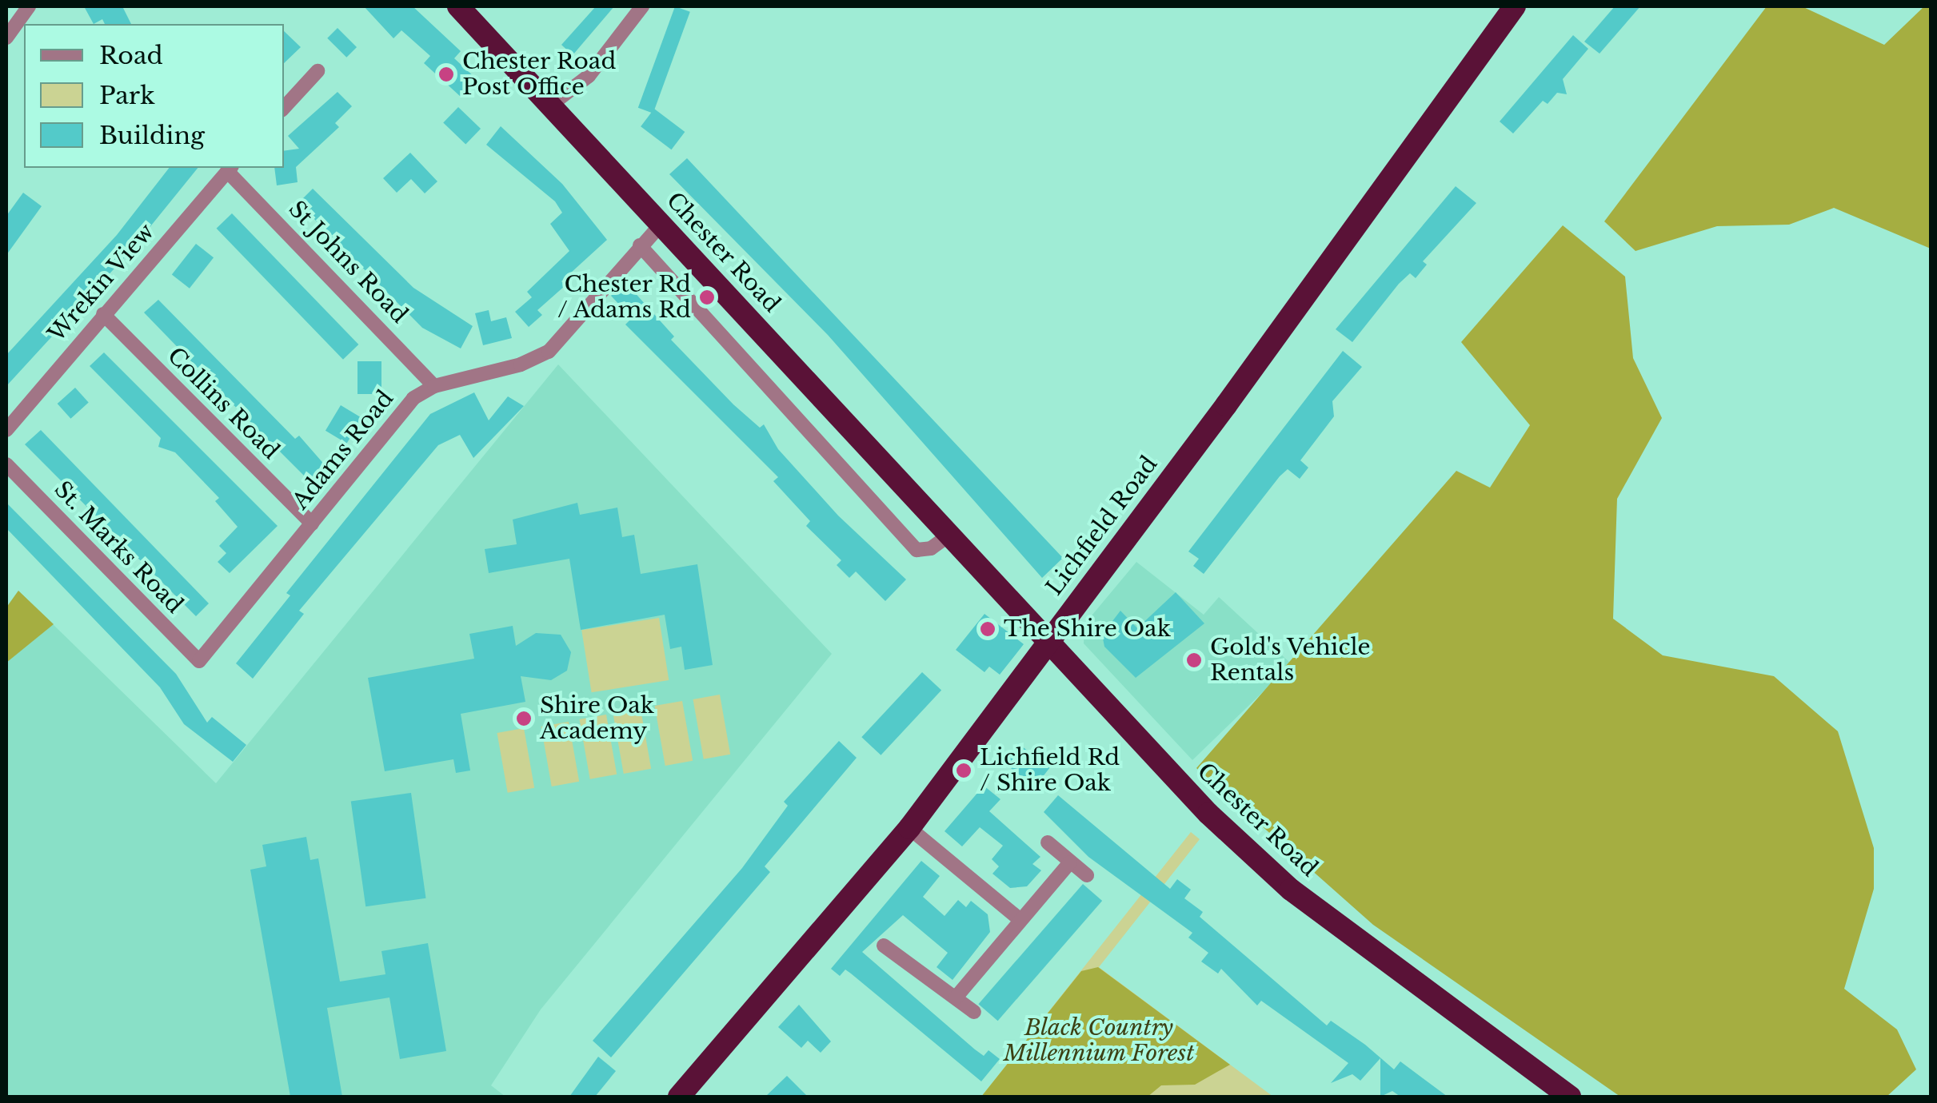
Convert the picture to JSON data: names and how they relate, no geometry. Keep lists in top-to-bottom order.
{
  "streets": {
    "highway": ["Chester Road", "Lichfield Road"],
    "street": [
      "St Johns Road",
      "Wrekin View",
      "Collins Road",
      "Adams Road",
      "St. Marks Road"
    ]
  },
  "crossings": [
    ["Chester Road", "Adams Road"],
    ["Chester Road", "Lichfield Road"],
    ["St Johns Road", "Wrekin View"],
    ["St Johns Road", "Adams Road"],
    ["Wrekin View", "Collins Road"],
    ["Collins Road", "Adams Road"],
    ["Adams Road", "St. Marks Road"]
  ],
  "parks": ["Black Country Millennium Forest"],
  "places": [
    "Chester Road Post Office",
    "Chester Rd / Adams Rd",
    "The Shire Oak",
    "Gold's Vehicle Rentals",
    "Shire Oak Academy",
    "Lichfield Rd / Shire Oak"
  ],
  "legend": ["Road", "Park", "Building"]
}
